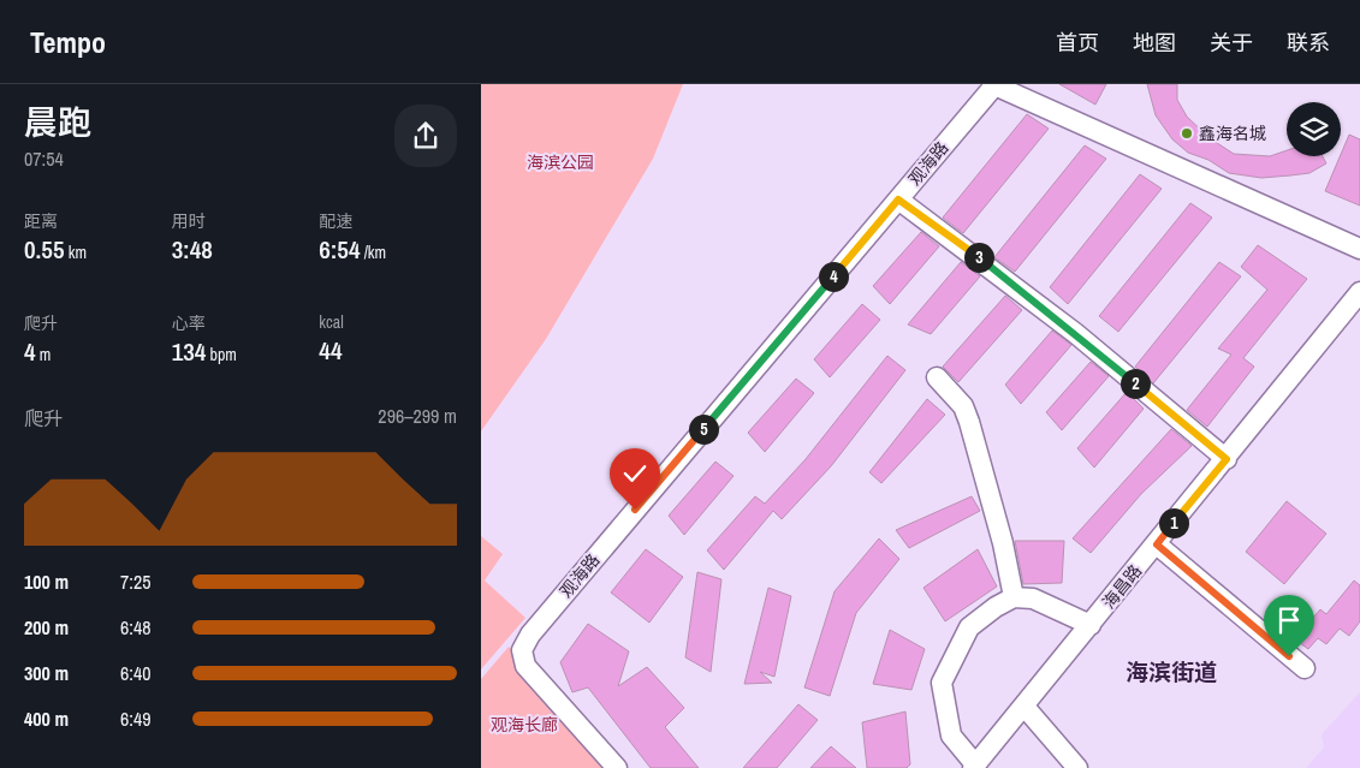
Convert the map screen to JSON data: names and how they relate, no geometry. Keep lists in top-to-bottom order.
{
  "streets": {
    "street": ["观海路", "海昌路"]
  },
  "districts": ["海滨街道"],
  "parks": ["海滨公园", "观海长廊"],
  "places": ["鑫海名城"],
  "page": {
    "header": "Tempo",
    "nav": [
      "首页",
      "地图",
      "关于",
      "联系"
    ],
    "heading": ["晨跑", "07:54"],
    "stats": [
      ["距离", "0.55 km"],
      ["用时", "3:48"],
      ["配速", "6:54 /km"],
      ["爬升", "4 m"],
      ["心率", "134 bpm"],
      ["kcal", "44"]
    ],
    "pins": [
      "3",
      "4",
      "2",
      "5",
      "1"
    ],
    "chart": ["爬升", "296–299 m"],
    "list": [
      {
        "name": "100 m",
        "note": "7:25"
      },
      {
        "name": "200 m",
        "note": "6:48"
      },
      {
        "name": "300 m",
        "note": "6:40"
      },
      {
        "name": "400 m",
        "note": "6:49"
      }
    ]
  }
}
